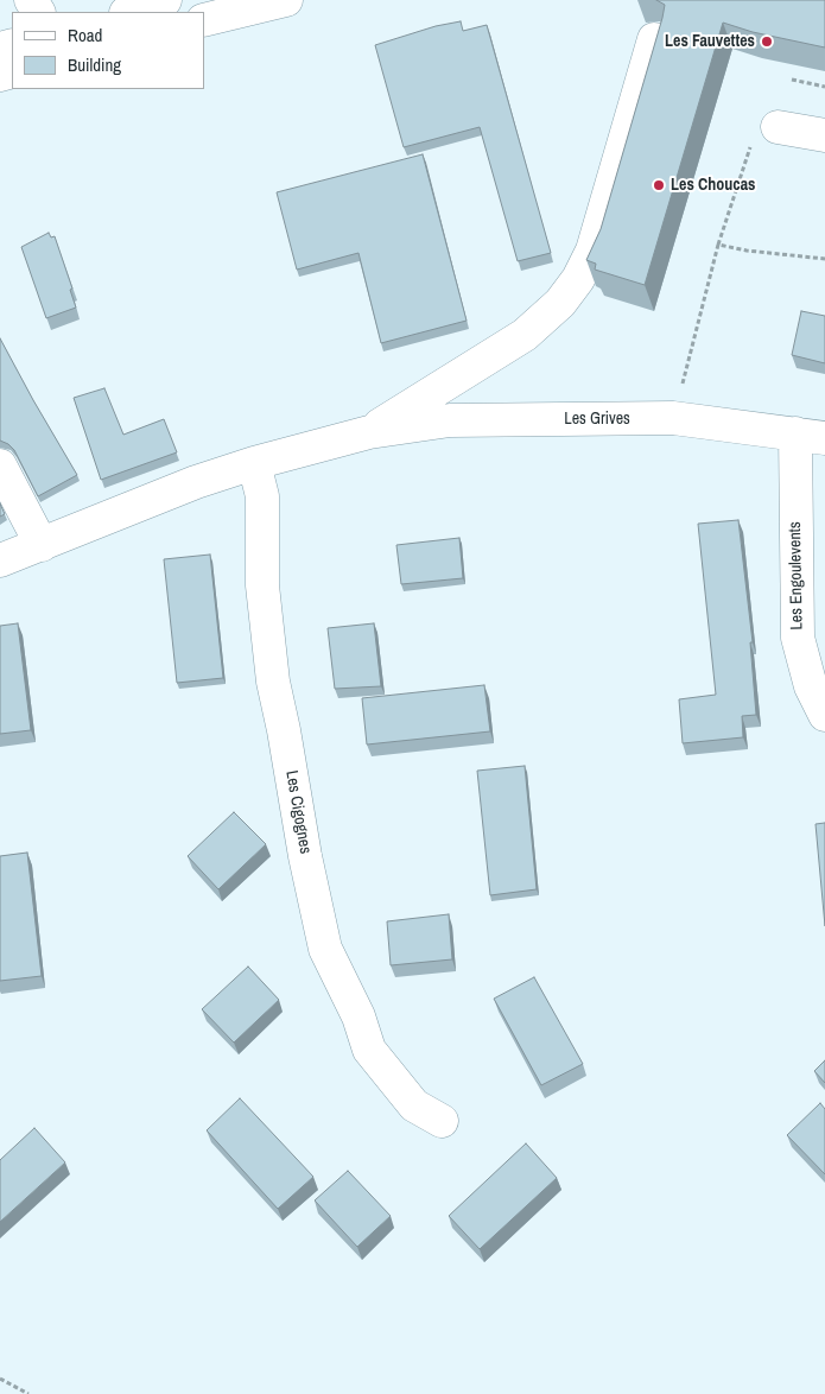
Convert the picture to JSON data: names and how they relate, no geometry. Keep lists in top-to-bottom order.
{
  "streets": {
    "street": ["Les Grives", "Les Engoulevents", "Les Cigognes"]
  },
  "crossings": [
    ["Les Grives", "Les Engoulevents"]
  ],
  "places": ["Les Fauvettes", "Les Choucas"],
  "legend": ["Road", "Building"]
}
